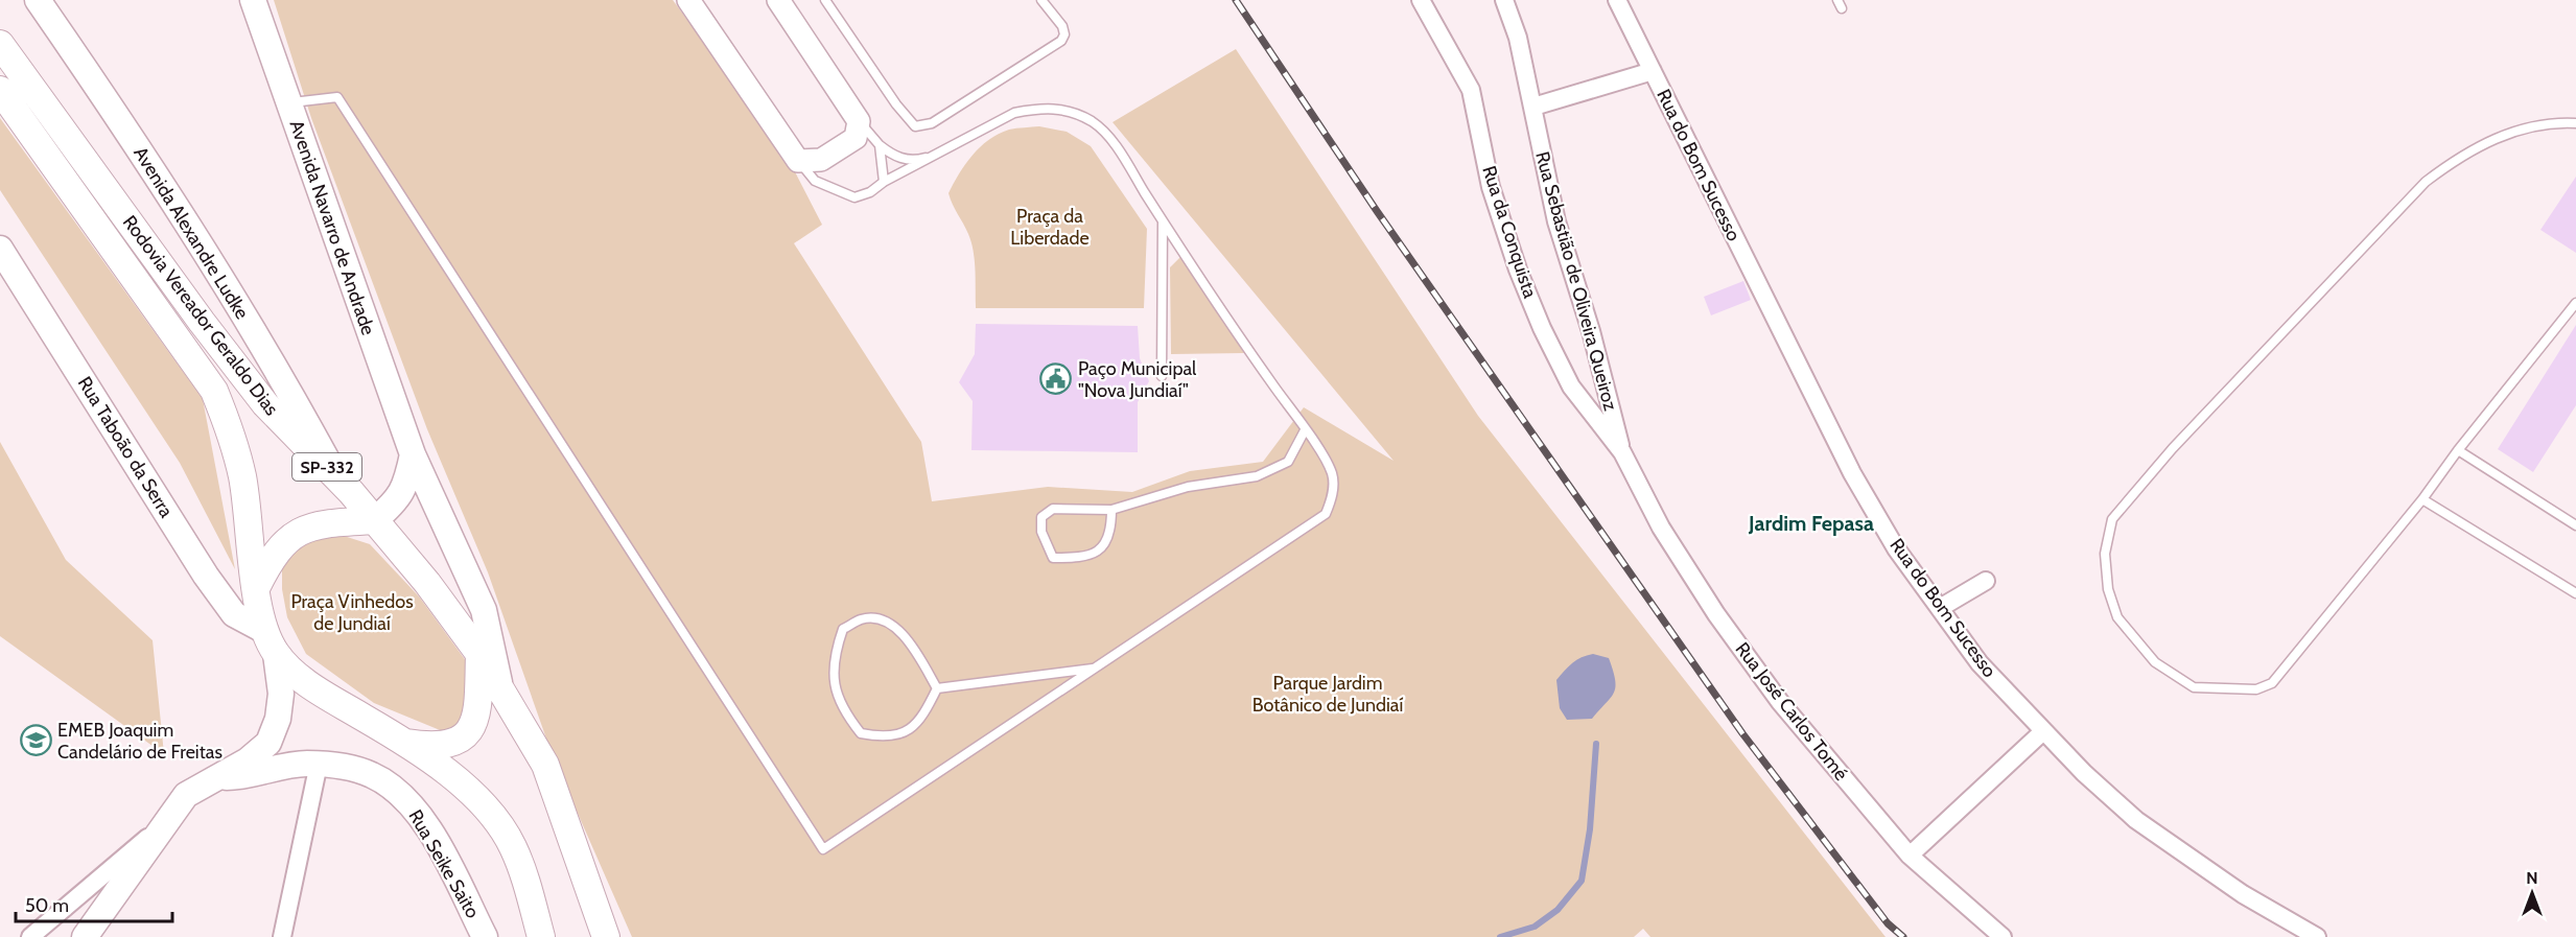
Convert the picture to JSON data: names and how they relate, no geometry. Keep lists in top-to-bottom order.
{
  "streets": {
    "main road": [
      "Avenida Navarro de Andrade",
      "Avenida Alexandre Ludke",
      "Rodovia Vereador Geraldo Dias",
      "Rua Taboão da Serra",
      "SP-332",
      "Rua Seike Saito"
    ],
    "street": [
      "Rua do Bom Sucesso",
      "Rua da Conquista",
      "Rua Sebastião de Oliveira Queiroz",
      "Rua José Carlos Tomé"
    ]
  },
  "crossings": [
    ["Avenida Navarro de Andrade", "Rodovia Vereador Geraldo Dias"],
    ["Rua da Conquista", "Rua Sebastião de Oliveira Queiroz"],
    ["Rua da Conquista", "Rua José Carlos Tomé"],
    ["Avenida Alexandre Ludke", "Rodovia Vereador Geraldo Dias"],
    ["Rua Sebastião de Oliveira Queiroz", "Rua José Carlos Tomé"],
    ["Rodovia Vereador Geraldo Dias", "Rua Taboão da Serra"]
  ],
  "districts": ["Jardim Fepasa"],
  "parks": ["Praça da Liberdade", "Praça Vinhedos de Jundiaí", "Parque Jardim Botânico de Jundiaí"],
  "places": {
    "public building": ["Paço Municipal \"Nova Jundiaí\""],
    "school or university": ["EMEB Joaquim Candelário de Freitas"]
  },
  "scale_bar": "50 m",
  "north": "top"
}
